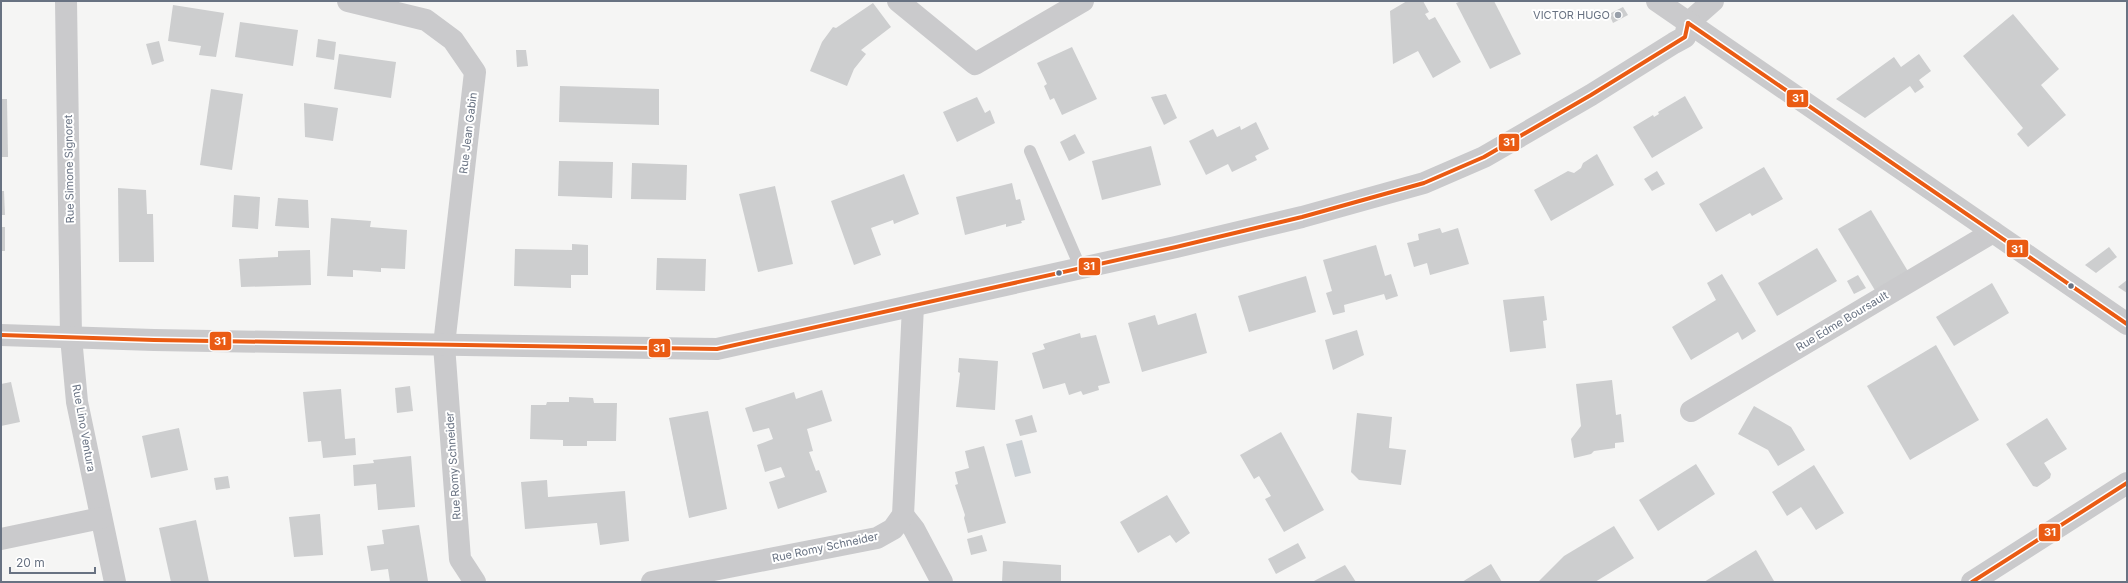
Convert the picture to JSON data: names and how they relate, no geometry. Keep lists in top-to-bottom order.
{
  "streets": {
    "street": [
      "Rue Jean Gabin",
      "Rue Simone Signoret",
      "Rue Edme Boursault",
      "Rue Lino Ventura",
      "Rue Romy Schneider"
    ]
  },
  "crossings": [
    ["Rue Jean Gabin", "Rue Romy Schneider"],
    ["Rue Simone Signoret", "Rue Lino Ventura"]
  ],
  "places": ["VICTOR HUGO"],
  "lines": ["transit line 31"],
  "scale_bar": "20 m"
}
